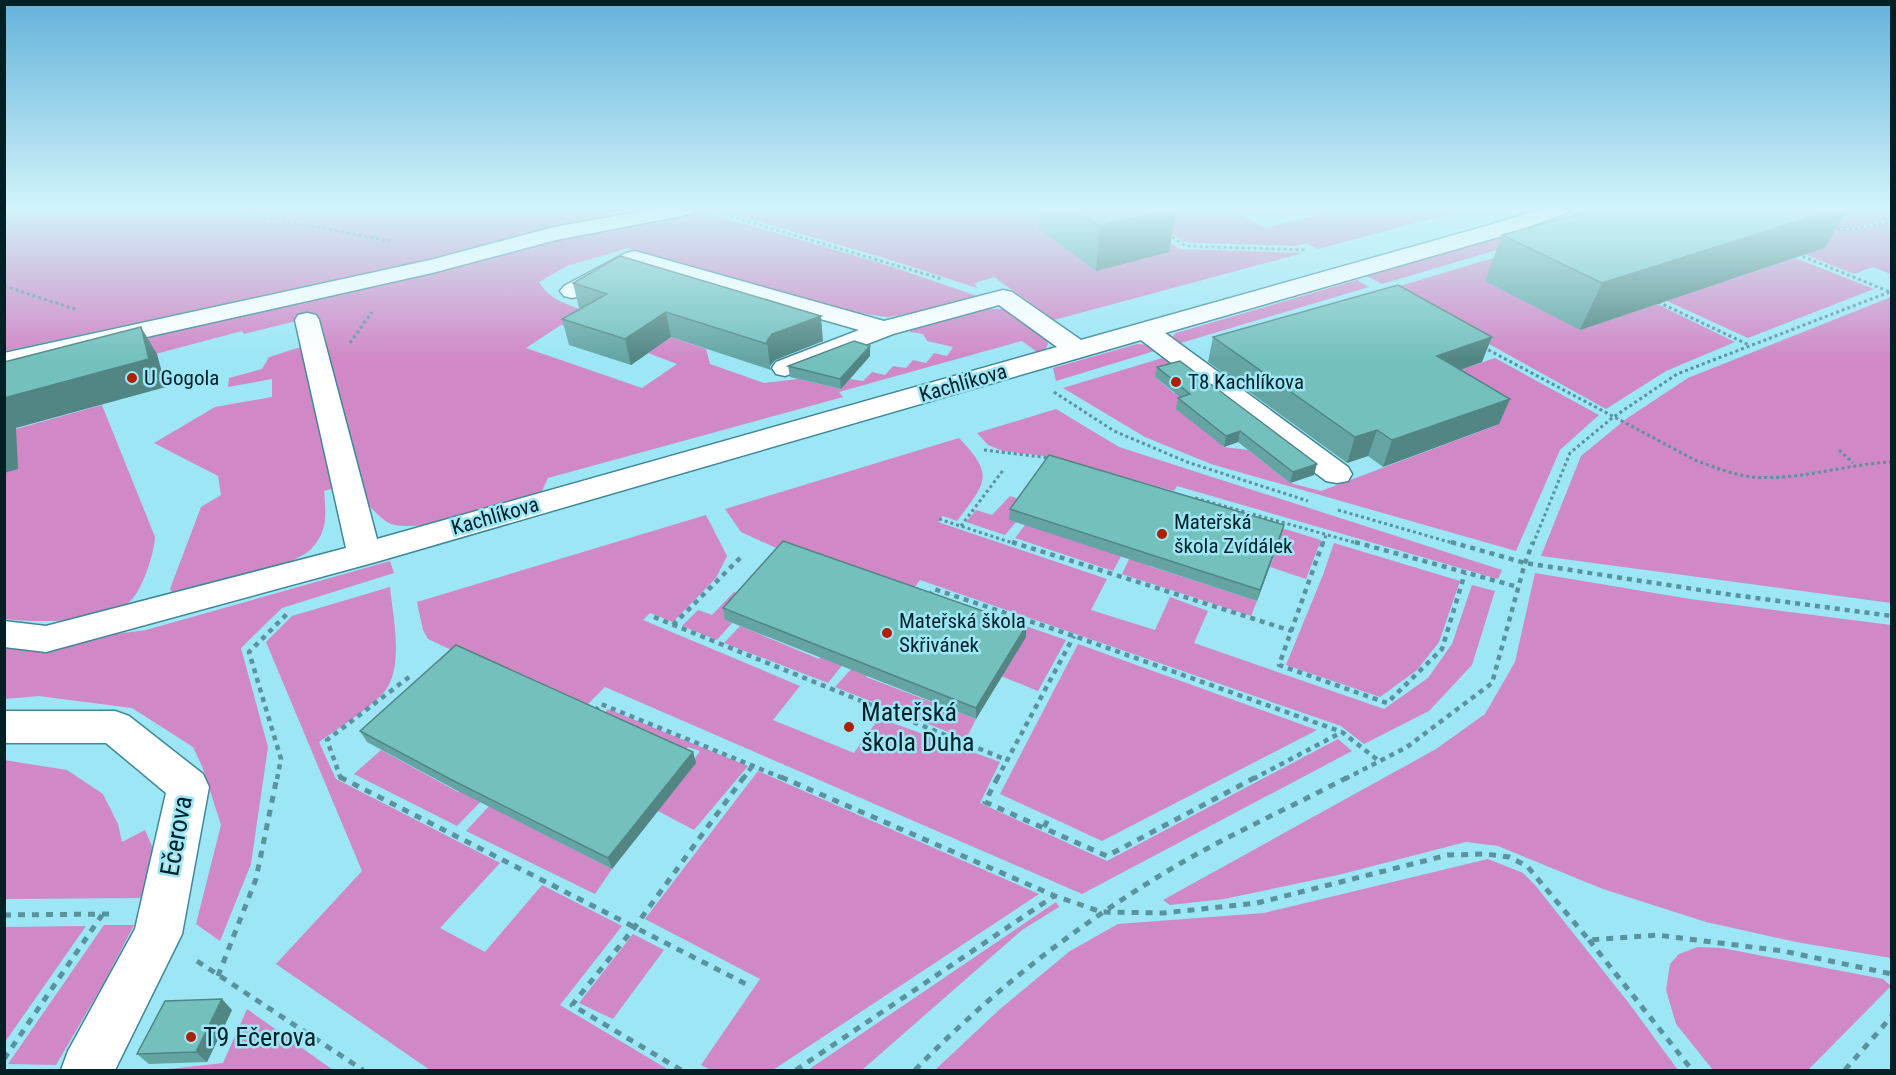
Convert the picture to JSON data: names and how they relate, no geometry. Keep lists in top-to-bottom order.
{
  "streets": {
    "street": ["Kachlíkova", "Ečerova"]
  },
  "places": [
    "U Gogola",
    "T8 Kachlíkova",
    "Mateřská škola Zvídálek",
    "Mateřská škola Skřivánek",
    "Mateřská škola Duha",
    "T9 Ečerova"
  ]
}
